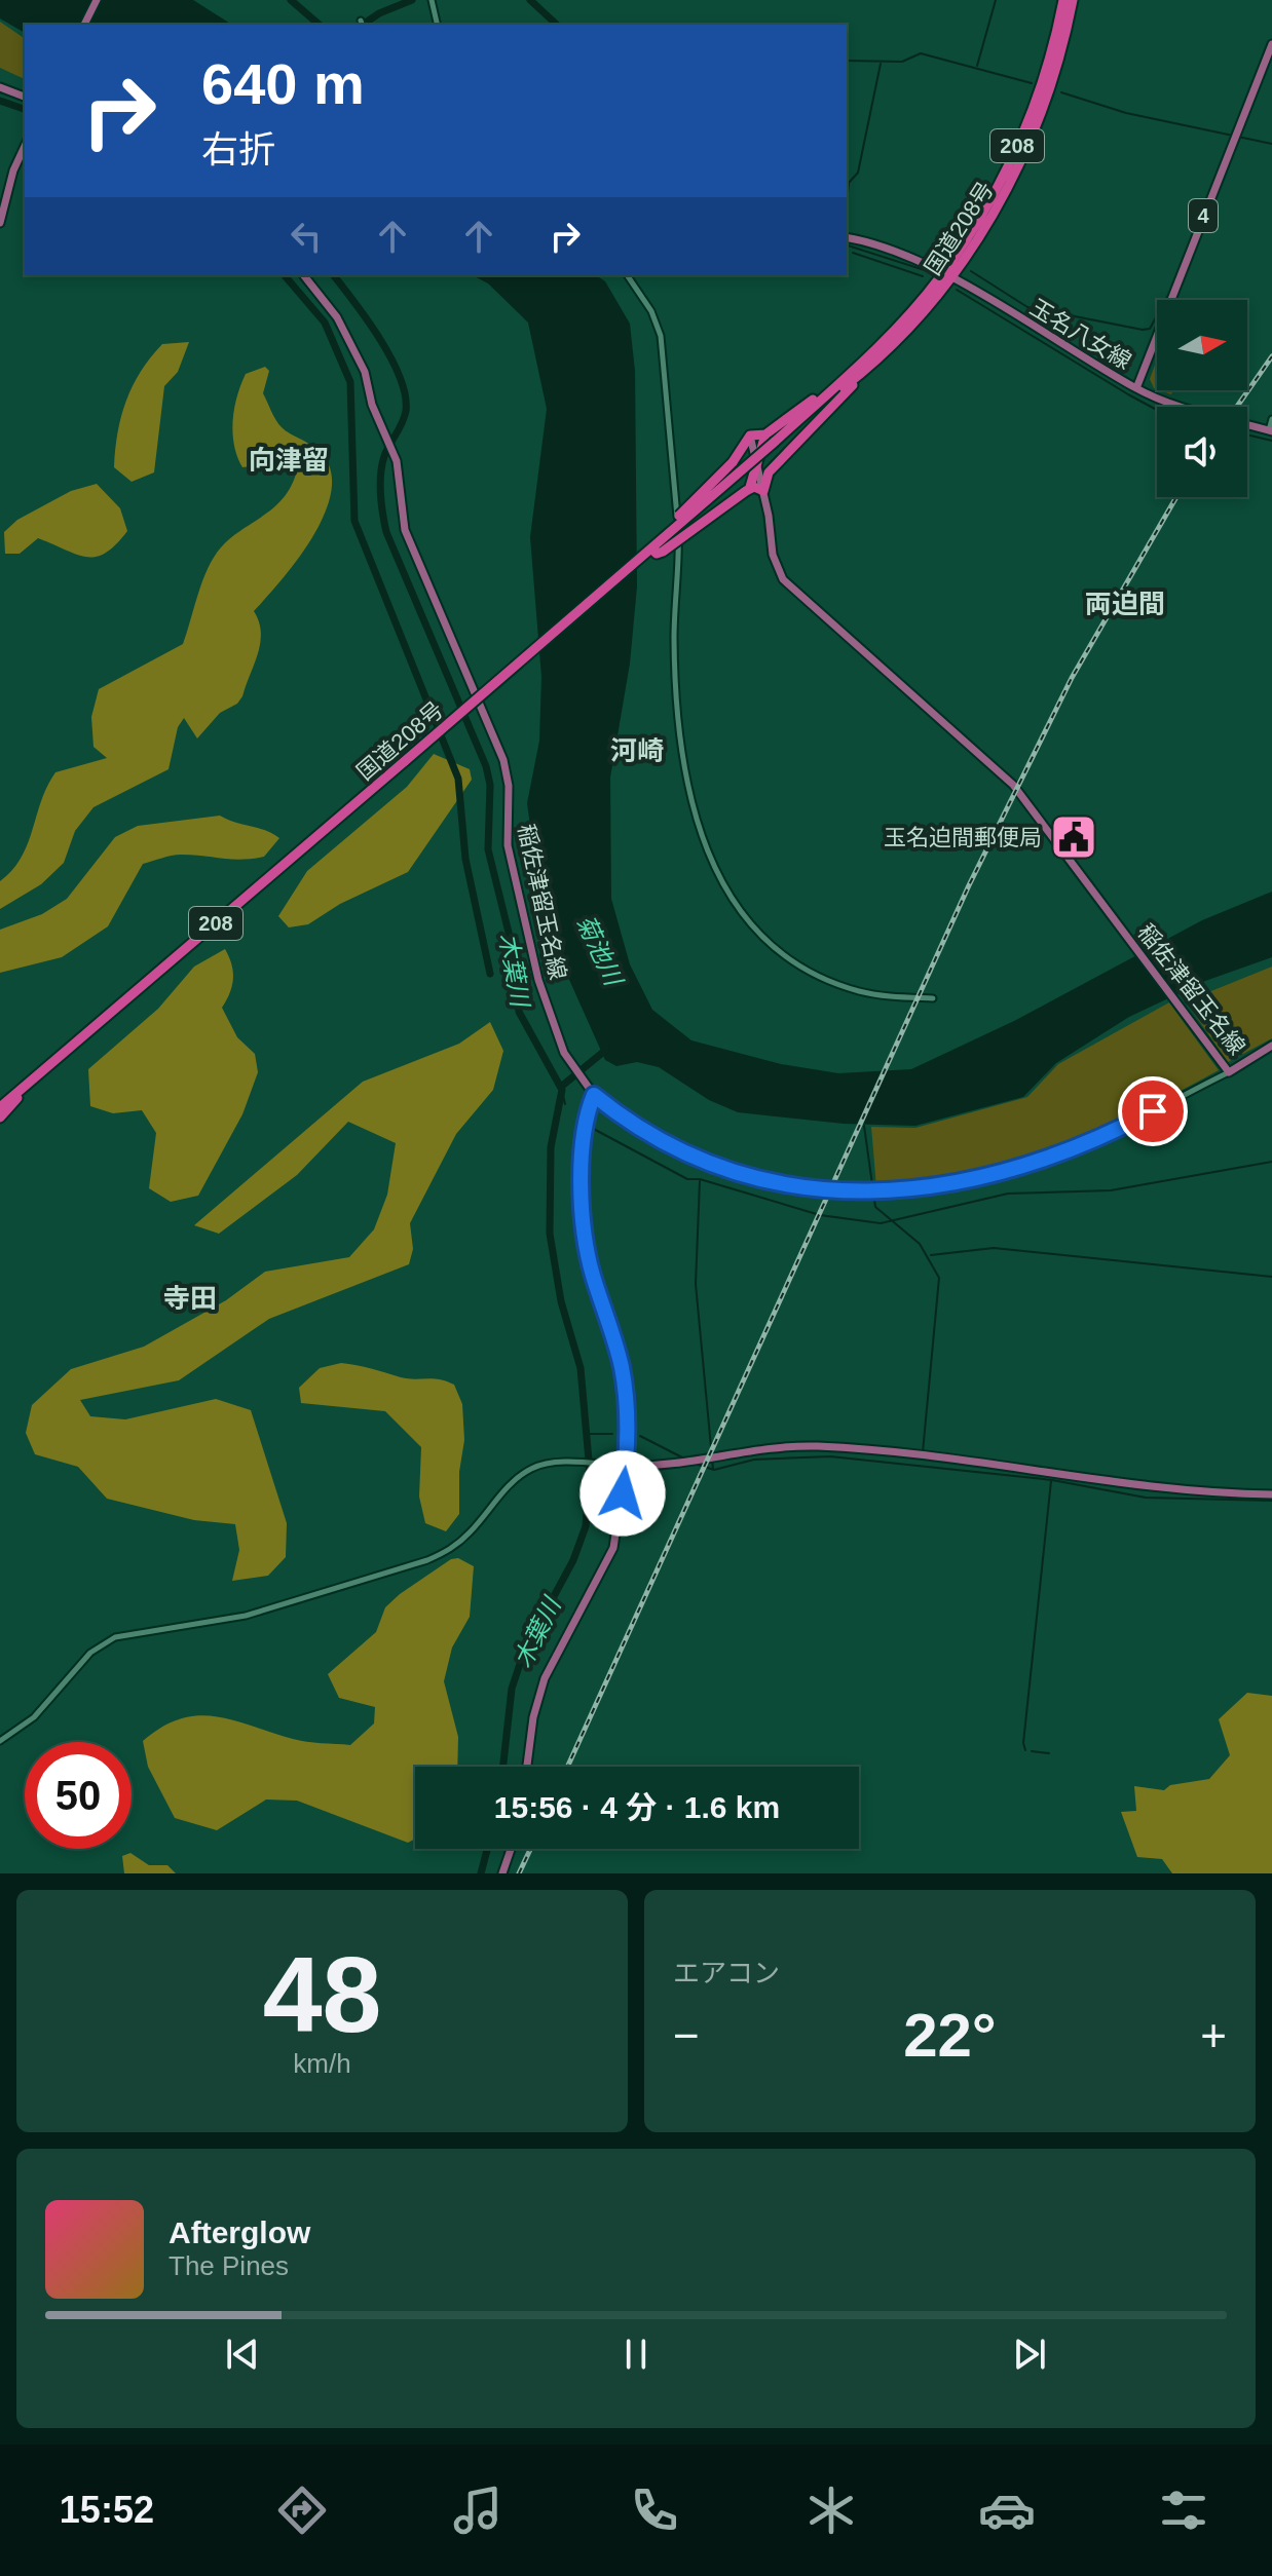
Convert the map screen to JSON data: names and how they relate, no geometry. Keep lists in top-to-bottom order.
{
  "streets": {
    "highway": ["208", "国道208号"],
    "main road": ["4", "玉名八女線", "稲佐津留玉名線"]
  },
  "crossings": [
    ["国道208号", "玉名八女線"]
  ],
  "districts": [
    "向津留",
    "両迫間",
    "河崎",
    "寺田"
  ],
  "water": ["菊池川", "木葉川"],
  "places": {
    "public building": ["玉名迫間郵便局"]
  },
  "north": "right",
  "page": {
    "turn": ["640 m", "右折"],
    "limit": "50",
    "trip": "15:56 · 4 分 · 1.6 km",
    "tile": [
      ["48", "km/h"],
      "エアコン"
    ],
    "heat": ["−", "22°", "+"],
    "song": ["Afterglow", "The Pines"],
    "tabs": "15:52"
  }
}
